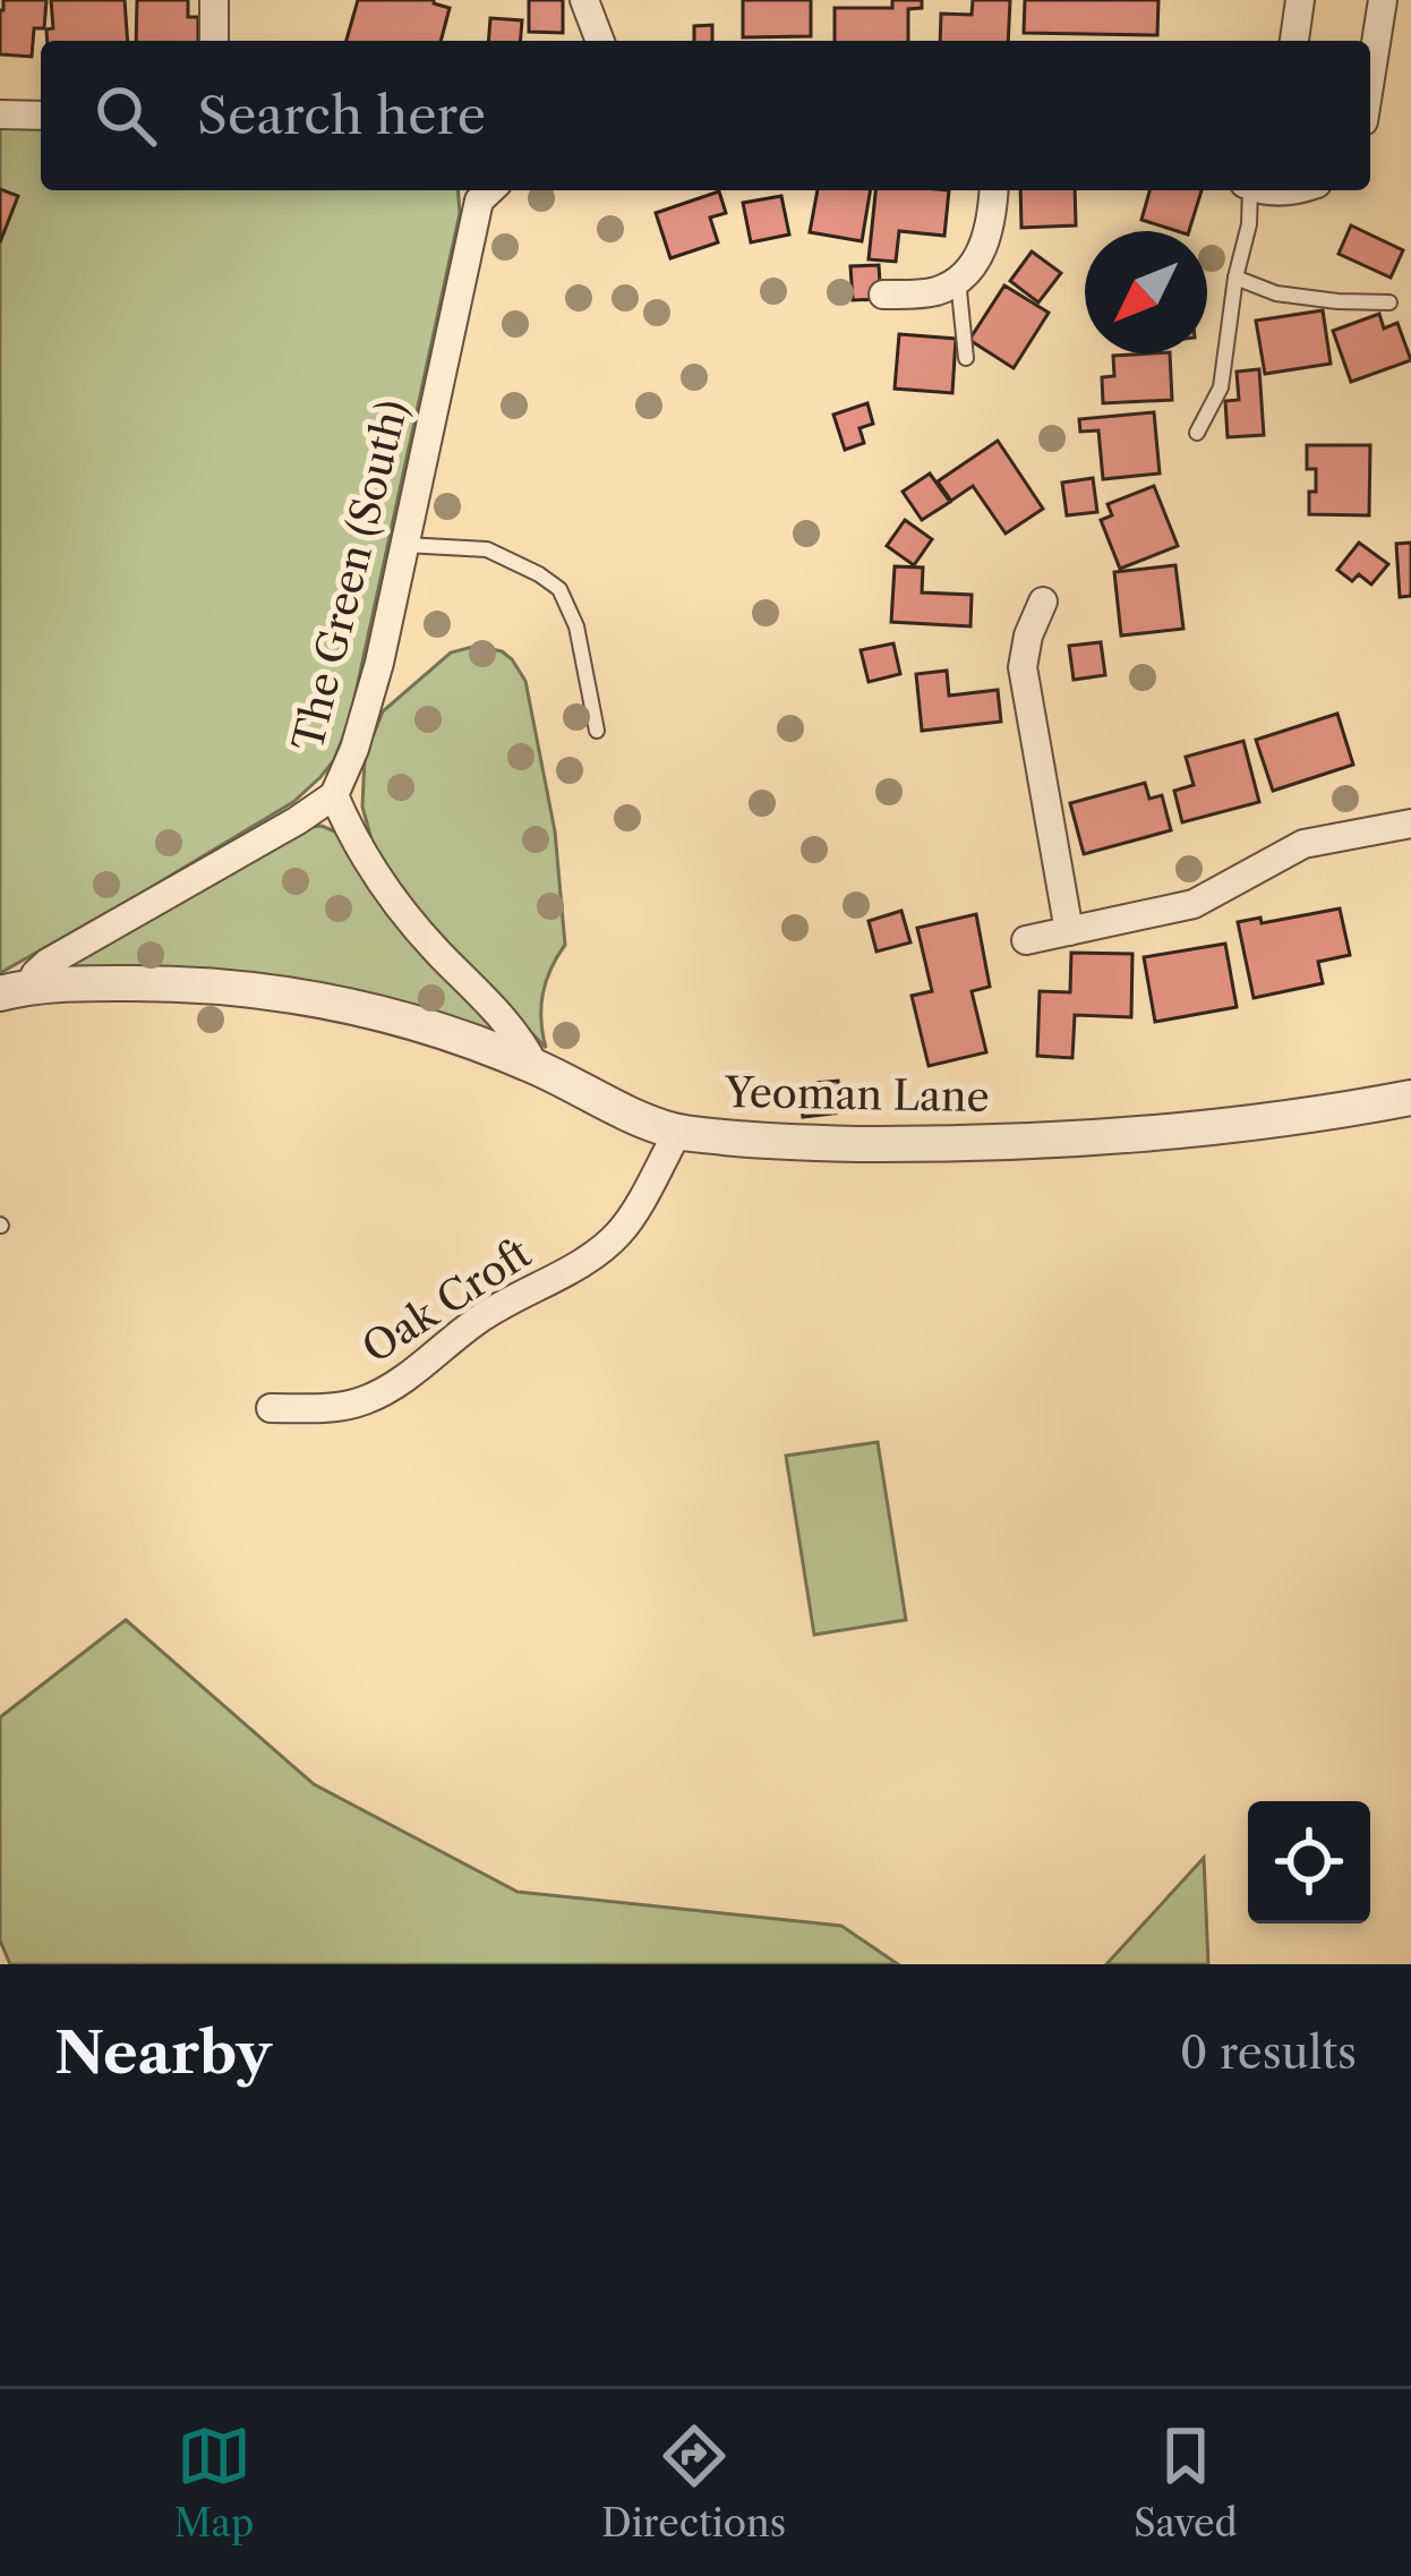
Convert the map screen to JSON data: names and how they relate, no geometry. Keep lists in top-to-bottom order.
{
  "streets": {
    "street": ["The Green (South)", "Yeoman Lane", "Oak Croft"]
  },
  "crossings": [
    ["The Green (South)", "Yeoman Lane"],
    ["Yeoman Lane", "Oak Croft"]
  ],
  "north": "bottom left",
  "page": {
    "search": "Search here",
    "heading": ["Nearby", "0 results"],
    "nav": ["Map", "Directions", "Saved"]
  }
}
